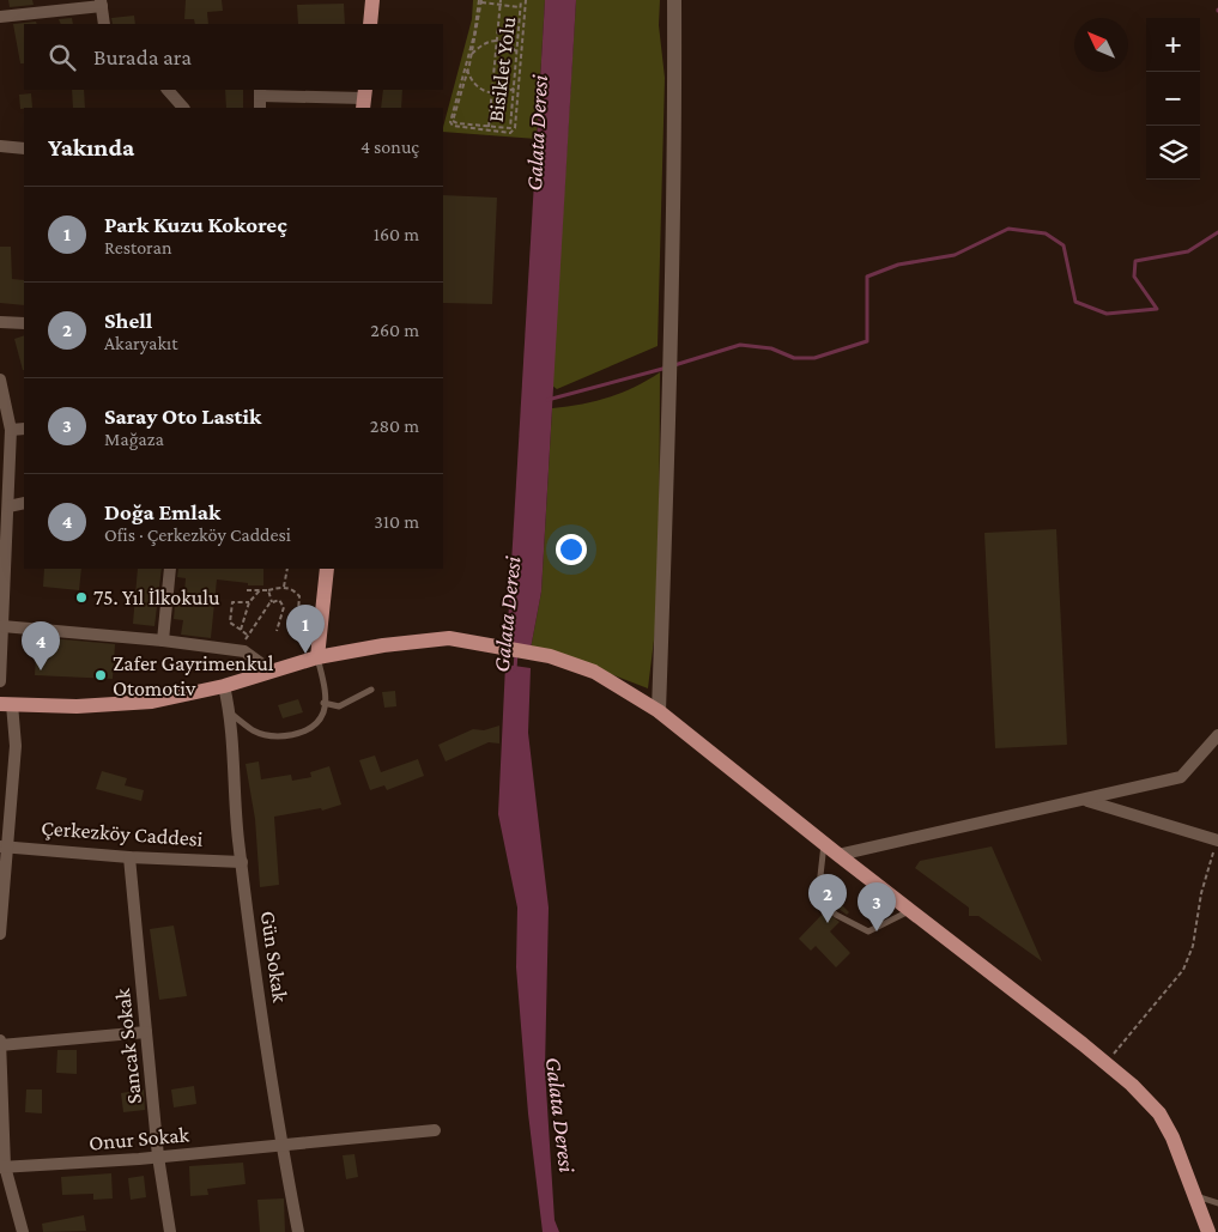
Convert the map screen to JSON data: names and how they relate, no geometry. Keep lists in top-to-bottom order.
{
  "streets": {
    "street": [
      "Çerkezköy Caddesi",
      "Gün Sokak",
      "Sancak Sokak",
      "Onur Sokak"
    ],
    "path": ["Bisiklet Yolu"]
  },
  "crossings": [
    ["Çerkezköy Caddesi", "Gün Sokak"],
    ["Çerkezköy Caddesi", "Sancak Sokak"],
    ["Gün Sokak", "Onur Sokak"],
    ["Sancak Sokak", "Onur Sokak"]
  ],
  "water": ["Galata Deresi"],
  "places": ["75. Yıl İlkokulu", "Zafer Gayrimenkul Otomotiv"],
  "north": "top left",
  "page": {
    "map_buttons": ["+", "−"],
    "search": "Burada ara",
    "heading": ["Yakında", "4 sonuç"],
    "list": [
      {
        "mark": "1",
        "name": "Park Kuzu Kokoreç",
        "note": "Restoran",
        "value": "160 m"
      },
      {
        "mark": "2",
        "name": "Shell",
        "note": "Akaryakıt",
        "value": "260 m"
      },
      {
        "mark": "3",
        "name": "Saray Oto Lastik",
        "note": "Mağaza",
        "value": "280 m"
      },
      {
        "mark": "4",
        "name": "Doğa Emlak",
        "note": "Ofis · Çerkezköy Caddesi",
        "value": "310 m"
      }
    ],
    "pins": [
      "1",
      "4",
      "2",
      "3"
    ]
  }
}
